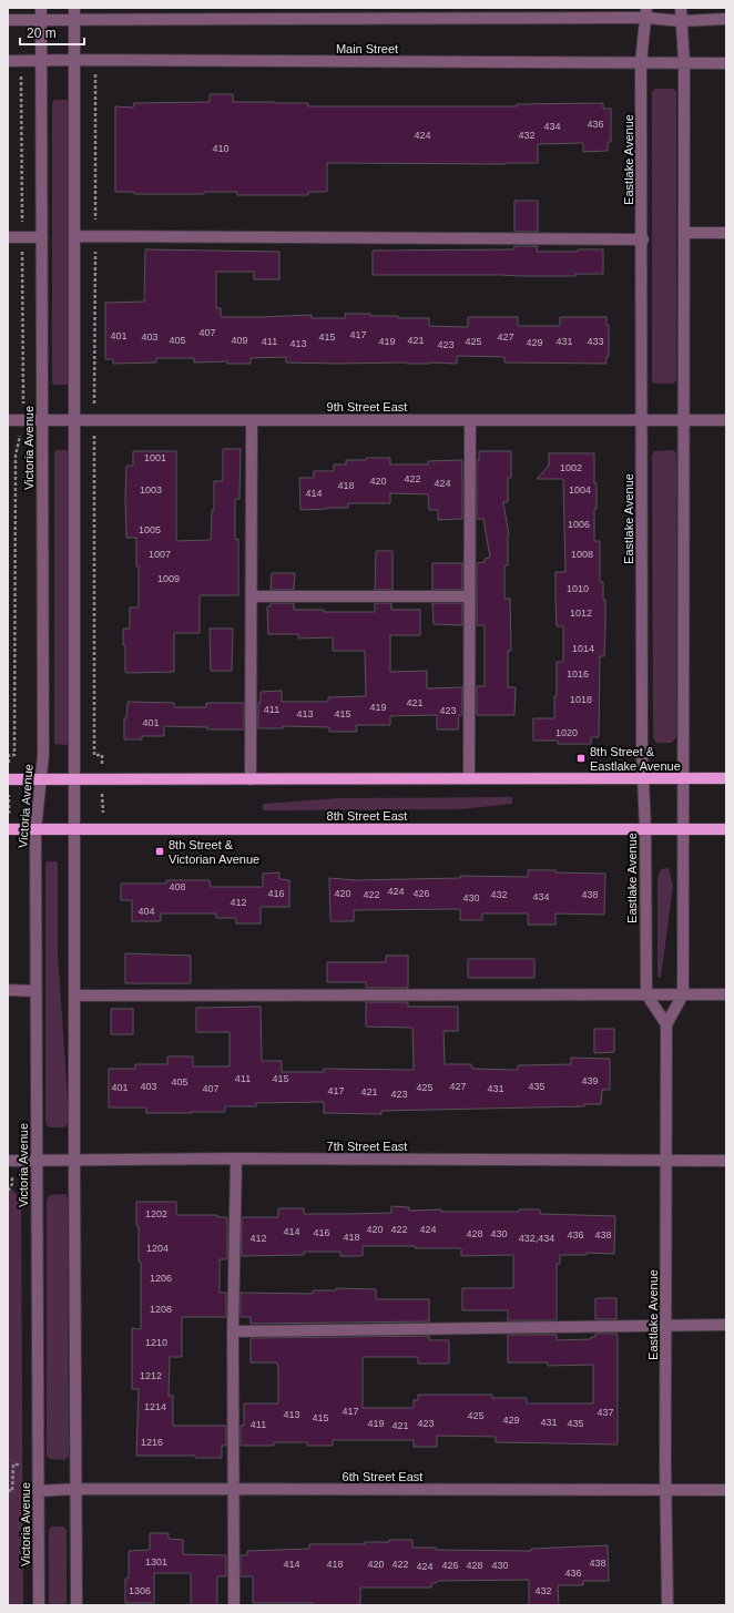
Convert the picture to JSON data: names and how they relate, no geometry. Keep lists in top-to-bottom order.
{
  "streets": {
    "main road": ["8th Street East"],
    "street": [
      "Main Street",
      "Eastlake Avenue",
      "9th Street East",
      "Victoria Avenue",
      "7th Street East",
      "6th Street East"
    ]
  },
  "crossings": [
    ["Main Street", "Eastlake Avenue"],
    ["Main Street", "Victoria Avenue"],
    ["Eastlake Avenue", "9th Street East"],
    ["Eastlake Avenue", "8th Street East"],
    ["Eastlake Avenue", "7th Street East"],
    ["Eastlake Avenue", "6th Street East"],
    ["9th Street East", "Victoria Avenue"],
    ["Victoria Avenue", "8th Street East"],
    ["Victoria Avenue", "7th Street East"],
    ["Victoria Avenue", "6th Street East"]
  ],
  "places": {
    "transit": ["8th Street & Eastlake Avenue", "8th Street & Victorian Avenue"]
  },
  "house_numbers": [
    "436",
    "434",
    "424",
    "432",
    "410",
    "407",
    "417",
    "401",
    "403",
    "415",
    "427",
    "405",
    "409",
    "421",
    "411",
    "419",
    "425",
    "431",
    "433",
    "429",
    "413",
    "423",
    "1001",
    "1002",
    "422",
    "420",
    "424",
    "418",
    "1003",
    "1004",
    "414",
    "1006",
    "1005",
    "1007",
    "1008",
    "1009",
    "1010",
    "1012",
    "1014",
    "1016",
    "1018",
    "421",
    "419",
    "411",
    "423",
    "413",
    "415",
    "401",
    "1020",
    "408",
    "424",
    "416",
    "420",
    "426",
    "422",
    "432",
    "438",
    "434",
    "430",
    "412",
    "404",
    "411",
    "415",
    "439",
    "405",
    "403",
    "427",
    "435",
    "401",
    "425",
    "407",
    "431",
    "417",
    "421",
    "423",
    "1202",
    "420",
    "422",
    "424",
    "414",
    "416",
    "428",
    "430",
    "436",
    "438",
    "418",
    "412",
    "432,434",
    "1204",
    "1206",
    "1208",
    "1210",
    "1212",
    "1214",
    "417",
    "437",
    "413",
    "425",
    "415",
    "429",
    "431",
    "419",
    "423",
    "435",
    "411",
    "421",
    "1216",
    "1301",
    "438",
    "414",
    "418",
    "420",
    "422",
    "426",
    "428",
    "430",
    "424",
    "436",
    "1306",
    "432"
  ],
  "scale_bar": "20 m"
}
